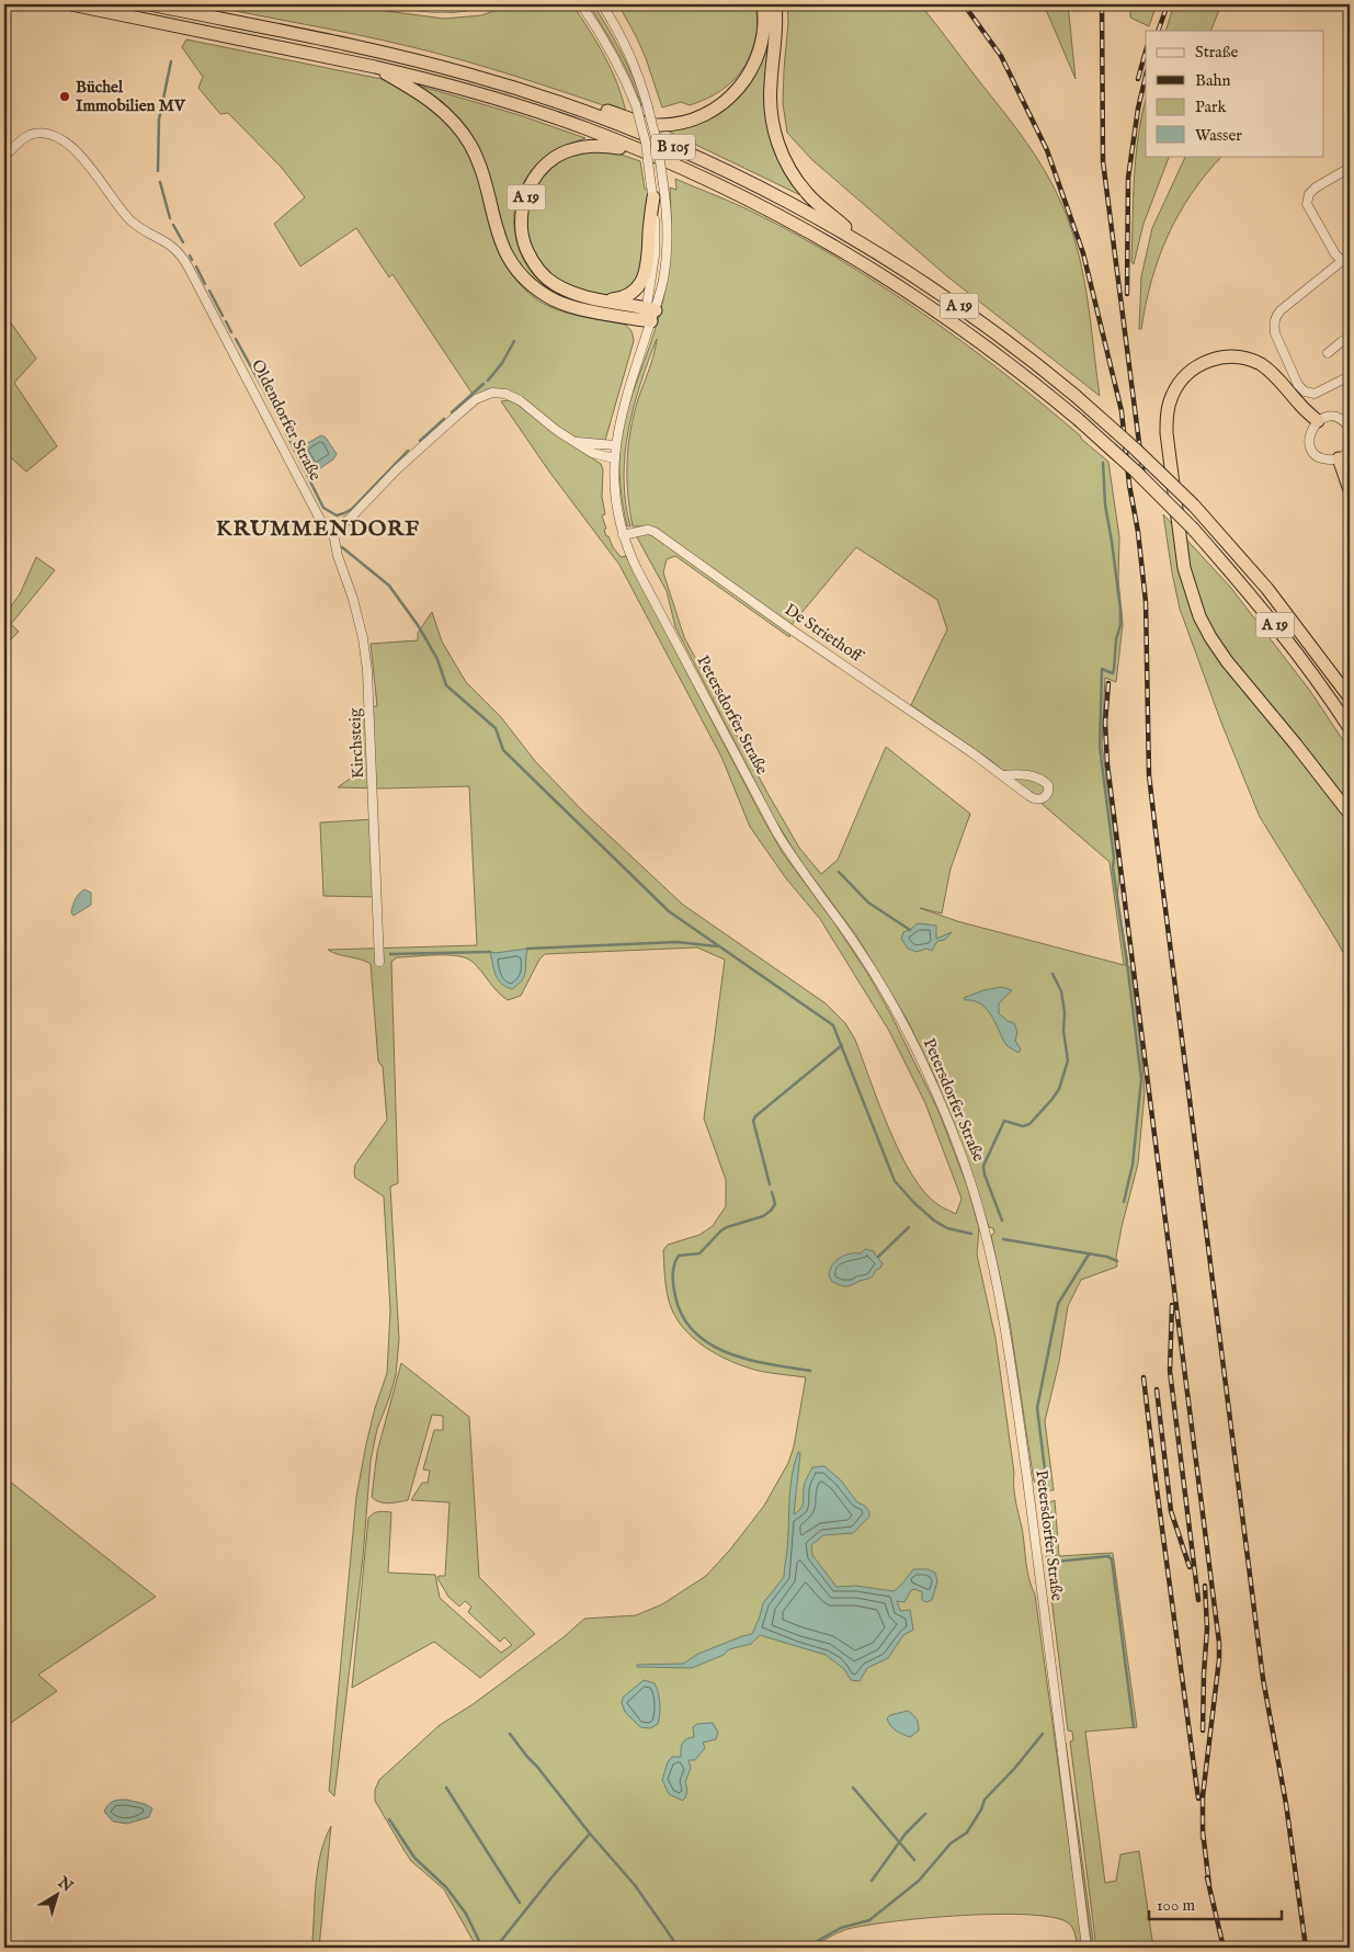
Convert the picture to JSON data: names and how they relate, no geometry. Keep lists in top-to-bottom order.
{
  "streets": {
    "highway": ["B 105", "A 19"],
    "street": [
      "Oldendorfer Straße",
      "De Striethoff",
      "Petersdorfer Straße",
      "Kirchsteig"
    ]
  },
  "crossings": [
    ["B 105", "A 19"],
    ["A 19", "Petersdorfer Straße"],
    ["Oldendorfer Straße", "Kirchsteig"],
    ["De Striethoff", "Petersdorfer Straße"]
  ],
  "districts": ["KRUMMENDORF"],
  "places": ["Büchel Immobilien MV"],
  "legend": [
    "Straße",
    "Bahn",
    "Park",
    "Wasser"
  ],
  "scale_bar": "100 m",
  "north": "top right"
}
